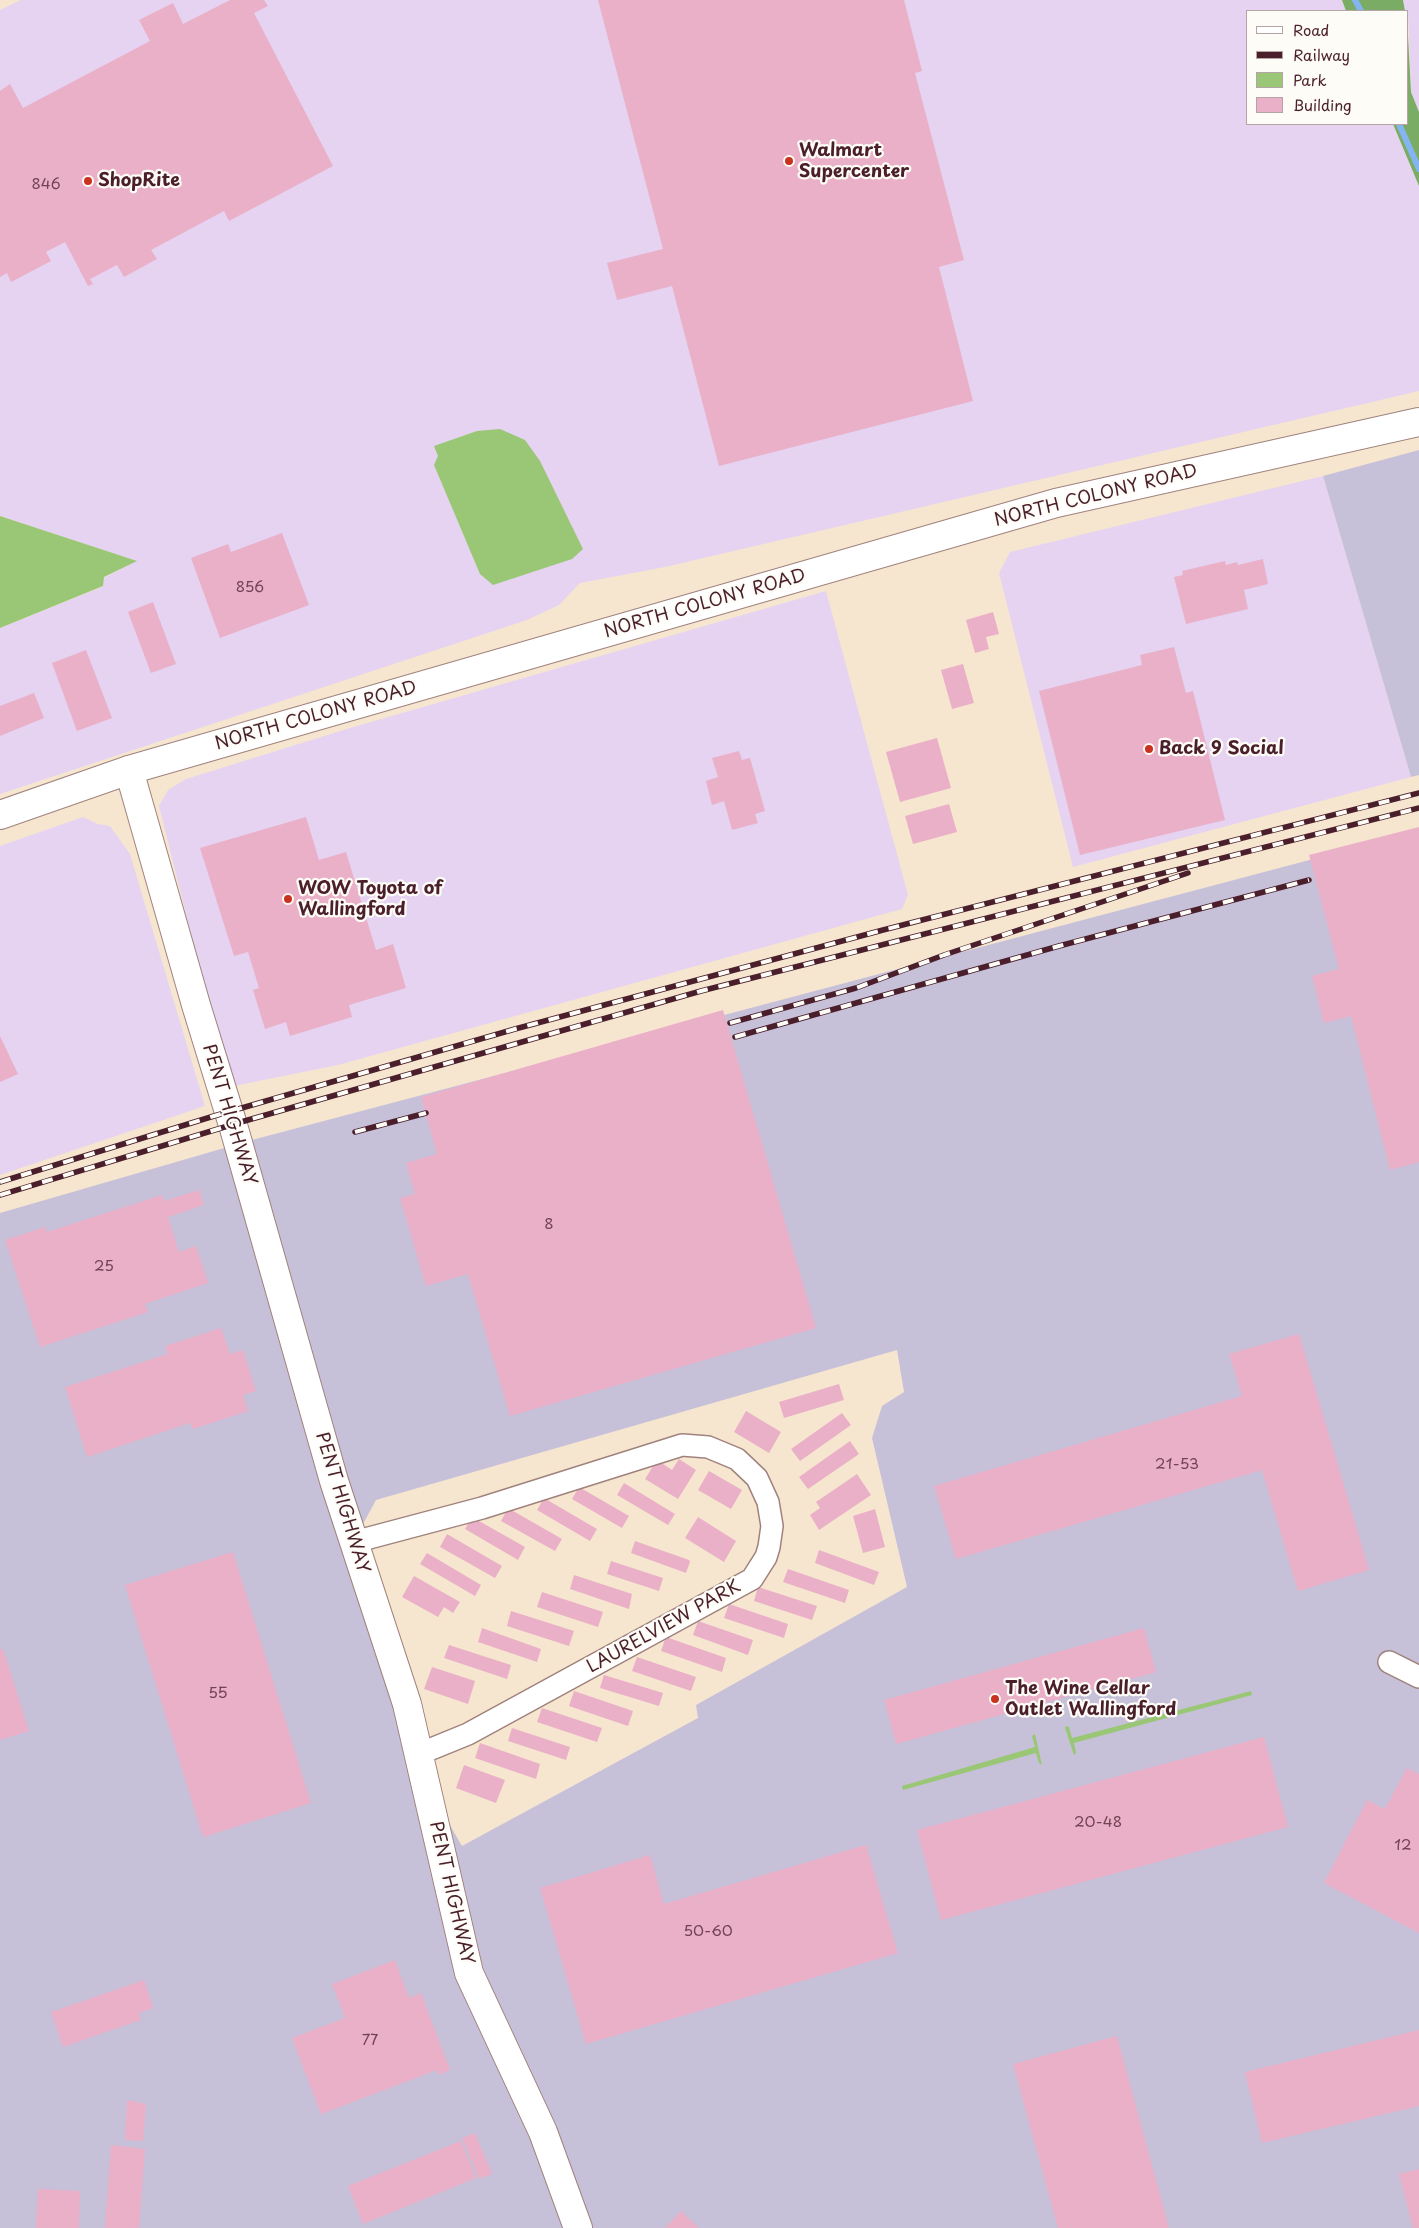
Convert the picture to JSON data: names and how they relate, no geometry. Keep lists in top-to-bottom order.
{
  "streets": {
    "street": ["NORTH COLONY ROAD", "PENT HIGHWAY", "LAURELVIEW PARK"]
  },
  "crossings": [
    ["NORTH COLONY ROAD", "PENT HIGHWAY"],
    ["PENT HIGHWAY", "LAURELVIEW PARK"]
  ],
  "places": [
    "Walmart Supercenter",
    "ShopRite",
    "Back 9 Social",
    "WOW Toyota of Wallingford",
    "The Wine Cellar Outlet Wallingford"
  ],
  "house_numbers": [
    "846",
    "856",
    "8",
    "25",
    "21-53",
    "55",
    "20-48",
    "12",
    "50-60",
    "77"
  ],
  "legend": [
    "Road",
    "Railway",
    "Park",
    "Building"
  ]
}
